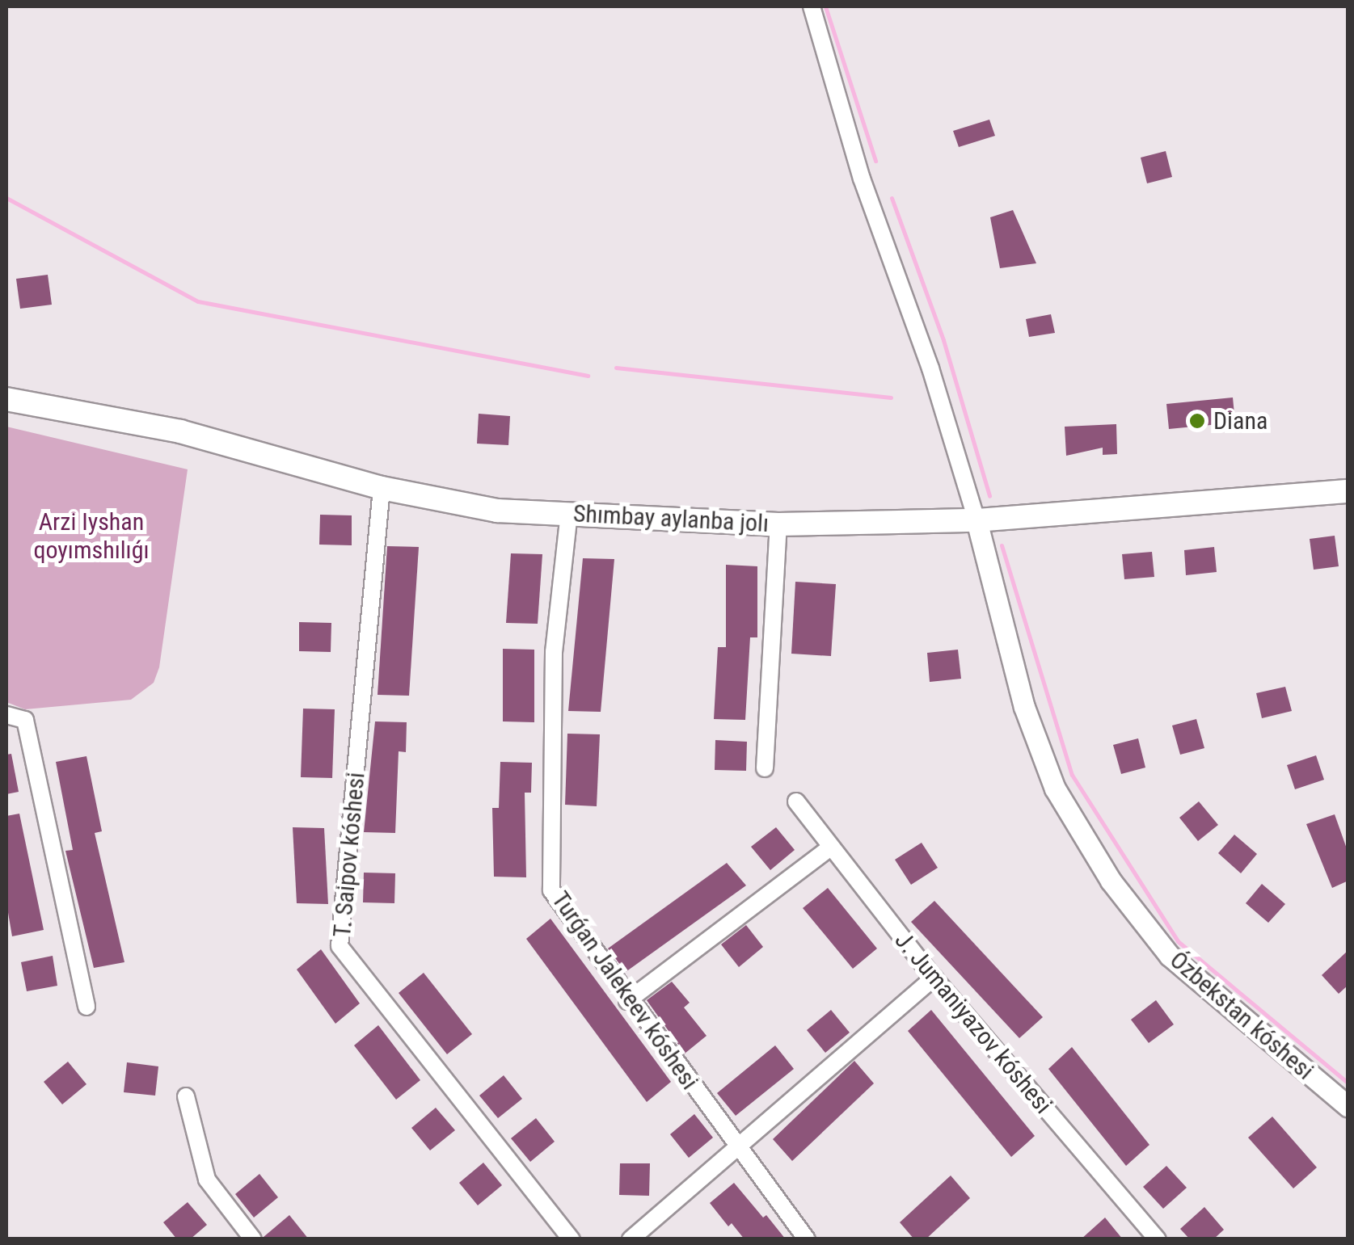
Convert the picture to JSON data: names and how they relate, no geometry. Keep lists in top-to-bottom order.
{
  "streets": {
    "main road": ["Shımbay aylanba jolı"],
    "street": [
      "T. Saipov kóshesi",
      "Turǵan Jalekeev kóshesi",
      "Ózbekstan kóshesi",
      "J. Jumaniyazov kóshesi"
    ]
  },
  "crossings": [
    ["Shımbay aylanba jolı", "T. Saipov kóshesi"],
    ["Shımbay aylanba jolı", "Turǵan Jalekeev kóshesi"],
    ["Shımbay aylanba jolı", "Ózbekstan kóshesi"]
  ],
  "parks": ["Arzi Iyshan qoyımshılıǵı"],
  "places": ["Diana"]
}
